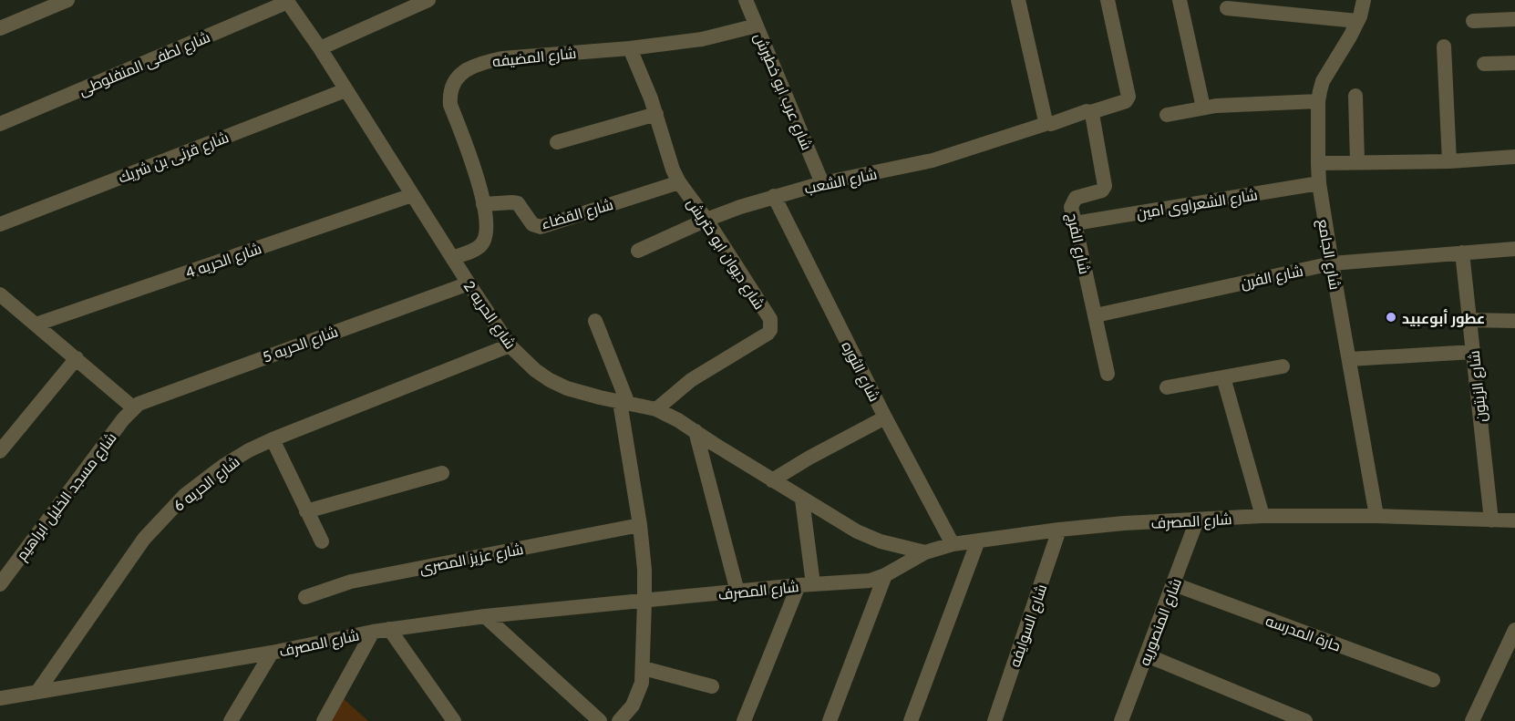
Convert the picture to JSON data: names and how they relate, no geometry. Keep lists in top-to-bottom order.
{
  "streets": {
    "street": [
      "شارع المضيفه",
      "شارع لطفى المنفلوطى",
      "شارع عرب ابو خطيرش",
      "شارع قرنى بن شريك",
      "شارع الشعب",
      "شارع الشعراوى امين",
      "شارع القضاء",
      "شارع الفرج",
      "شارع ديوان ابو ختريش",
      "شارع الجامع",
      "شارع الحريه 4",
      "شارع الفرن",
      "شارع الحريه 2",
      "شارع الحريه 5",
      "شارع الثوره",
      "شارع الزيتون",
      "شارع الحريه 6",
      "شارع مسجد الخليل ابراهيم",
      "شارع المصرف",
      "شارع عزيز المصرى",
      "شارع المنصوريه",
      "شارع السوايفه",
      "حارة المدرسه"
    ]
  },
  "crossings": [
    ["شارع المضيفه", "شارع عرب ابو خطيرش"],
    ["شارع المضيفه", "شارع القضاء"],
    ["شارع المضيفه", "شارع ديوان ابو ختريش"],
    ["شارع المضيفه", "شارع الحريه 2"],
    ["شارع لطفى المنفلوطى", "شارع الحريه 2"],
    ["شارع عرب ابو خطيرش", "شارع الشعب"],
    ["شارع قرنى بن شريك", "شارع الحريه 2"],
    ["شارع الشعب", "شارع ديوان ابو ختريش"],
    ["شارع الشعب", "شارع الثوره"],
    ["شارع الشعراوى امين", "شارع الفرج"],
    ["شارع الشعراوى امين", "شارع الجامع"],
    ["شارع القضاء", "شارع ديوان ابو ختريش"],
    ["شارع الفرج", "شارع الفرن"],
    ["شارع ديوان ابو ختريش", "شارع الحريه 2"],
    ["شارع الجامع", "شارع الفرن"],
    ["شارع الجامع", "شارع المصرف"],
    ["شارع الحريه 4", "شارع الحريه 2"],
    ["شارع الفرن", "شارع الزيتون"],
    ["شارع الحريه 2", "شارع الحريه 5"],
    ["شارع الحريه 2", "شارع الحريه 6"],
    ["شارع الحريه 2", "شارع المصرف"],
    ["شارع الحريه 5", "شارع مسجد الخليل ابراهيم"],
    ["شارع الثوره", "شارع المصرف"],
    ["شارع الزيتون", "شارع المصرف"],
    ["شارع الحريه 6", "شارع المصرف"],
    ["شارع المصرف", "شارع المنصوريه"],
    ["شارع المصرف", "شارع السوايفه"],
    ["شارع المنصوريه", "حارة المدرسه"]
  ],
  "places": ["عطور أبوعبيد"]
}
